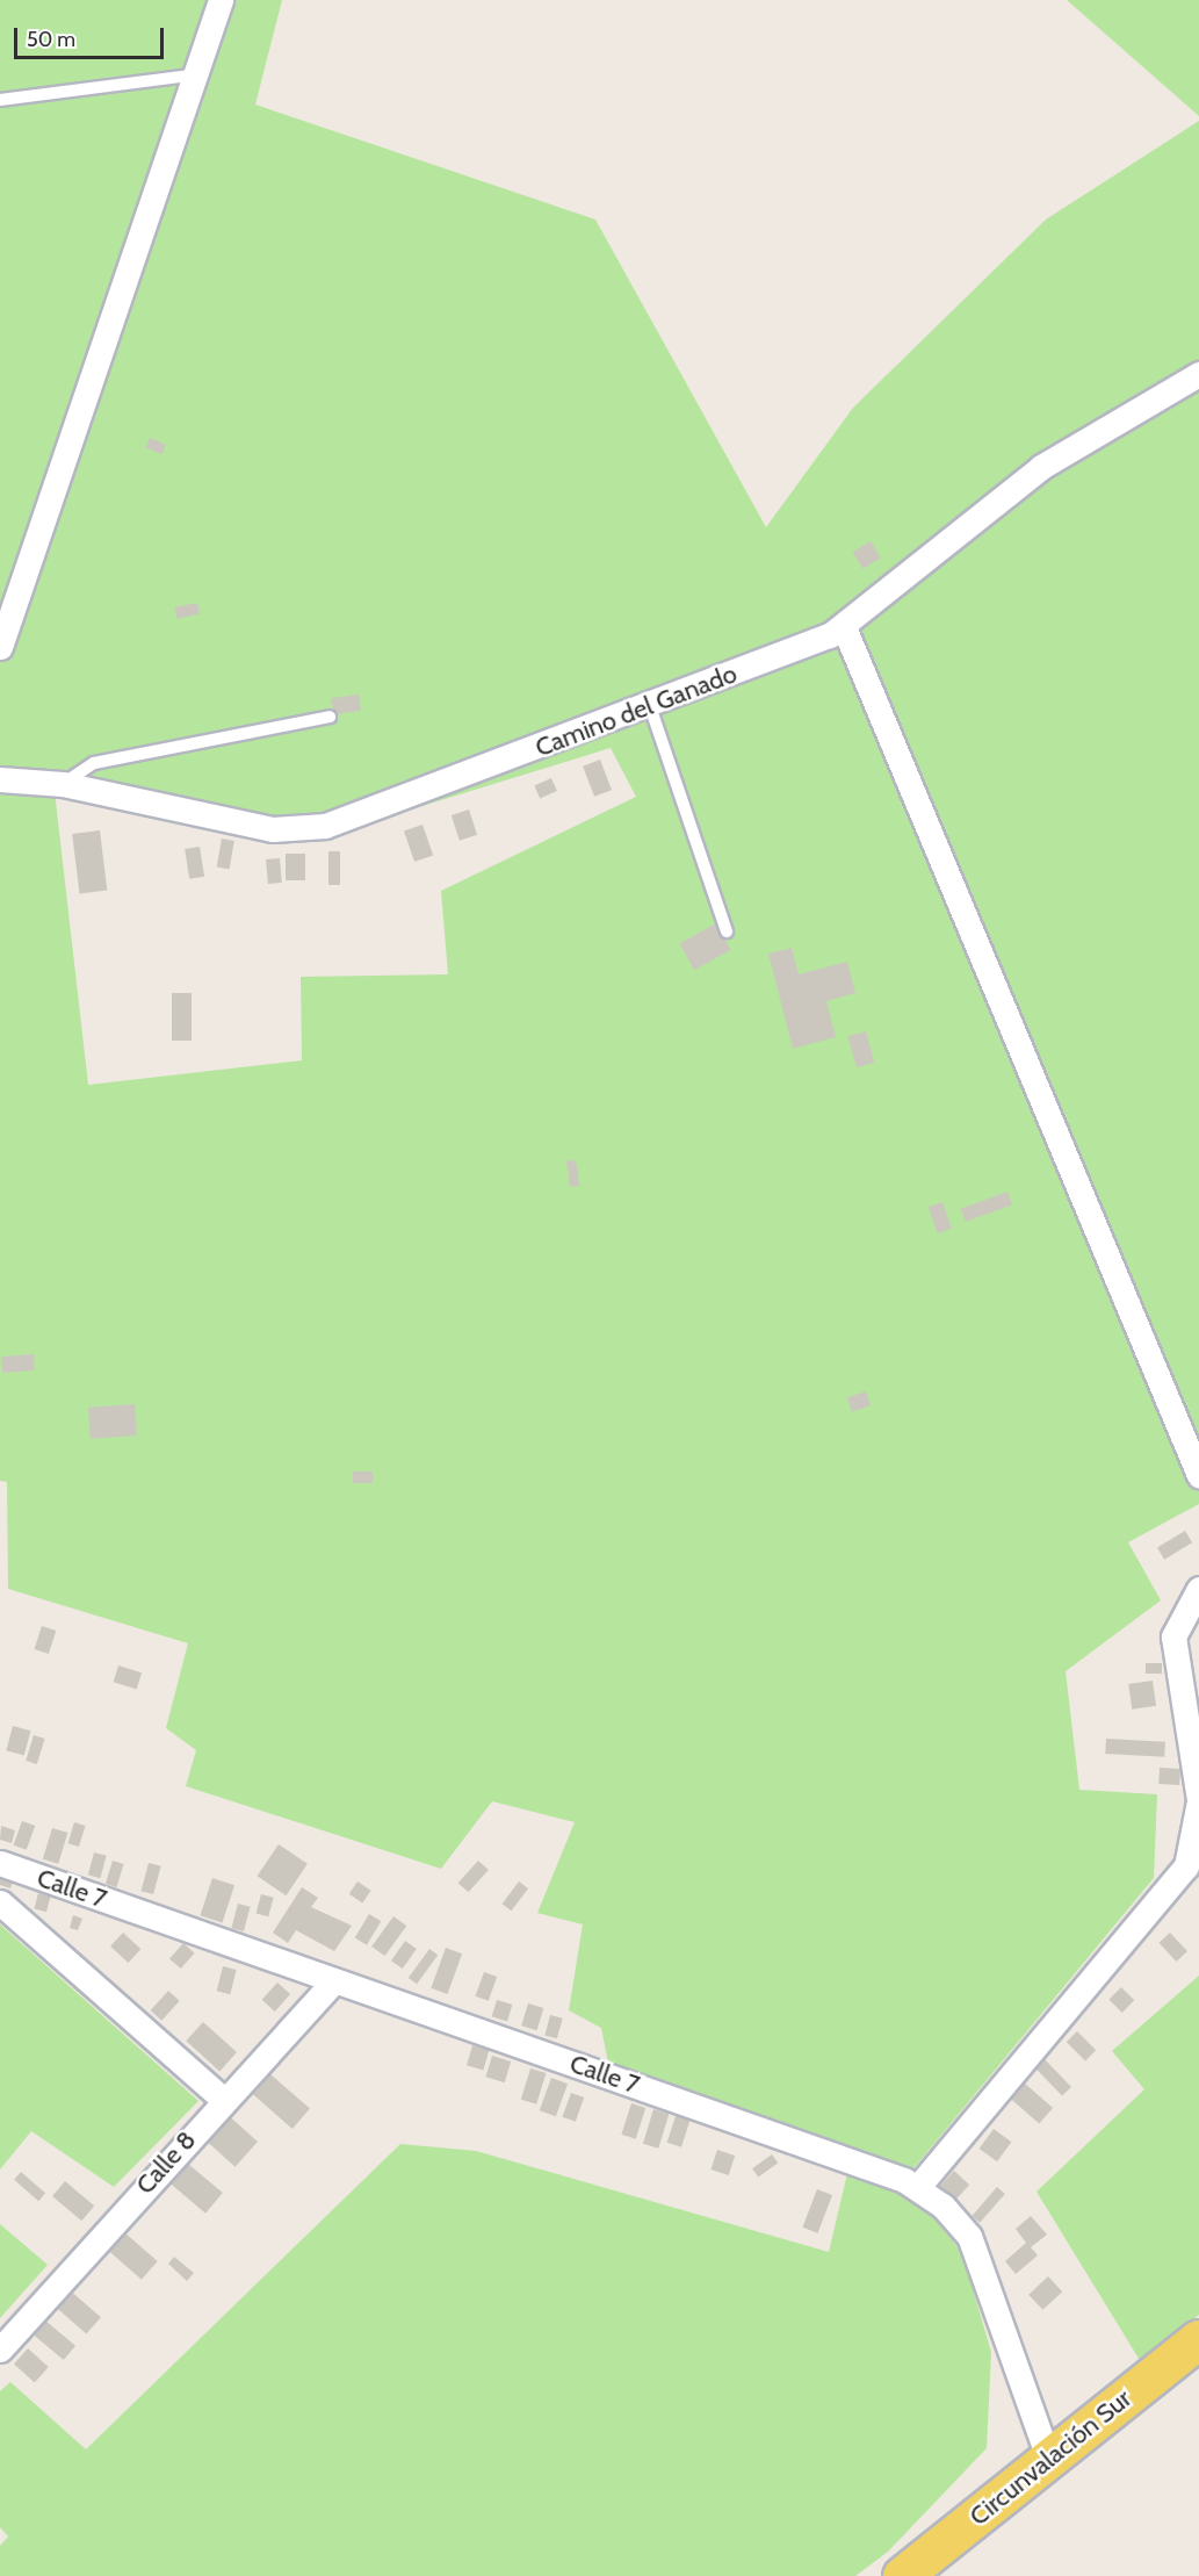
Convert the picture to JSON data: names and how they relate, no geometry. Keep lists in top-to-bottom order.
{
  "streets": {
    "main road": ["Circunvalación Sur"],
    "street": ["Camino del Ganado", "Calle 7", "Calle 8"]
  },
  "crossings": [
    ["Calle 7", "Calle 8"],
    ["Calle 7", "Circunvalación Sur"]
  ],
  "scale_bar": "50 m"
}
